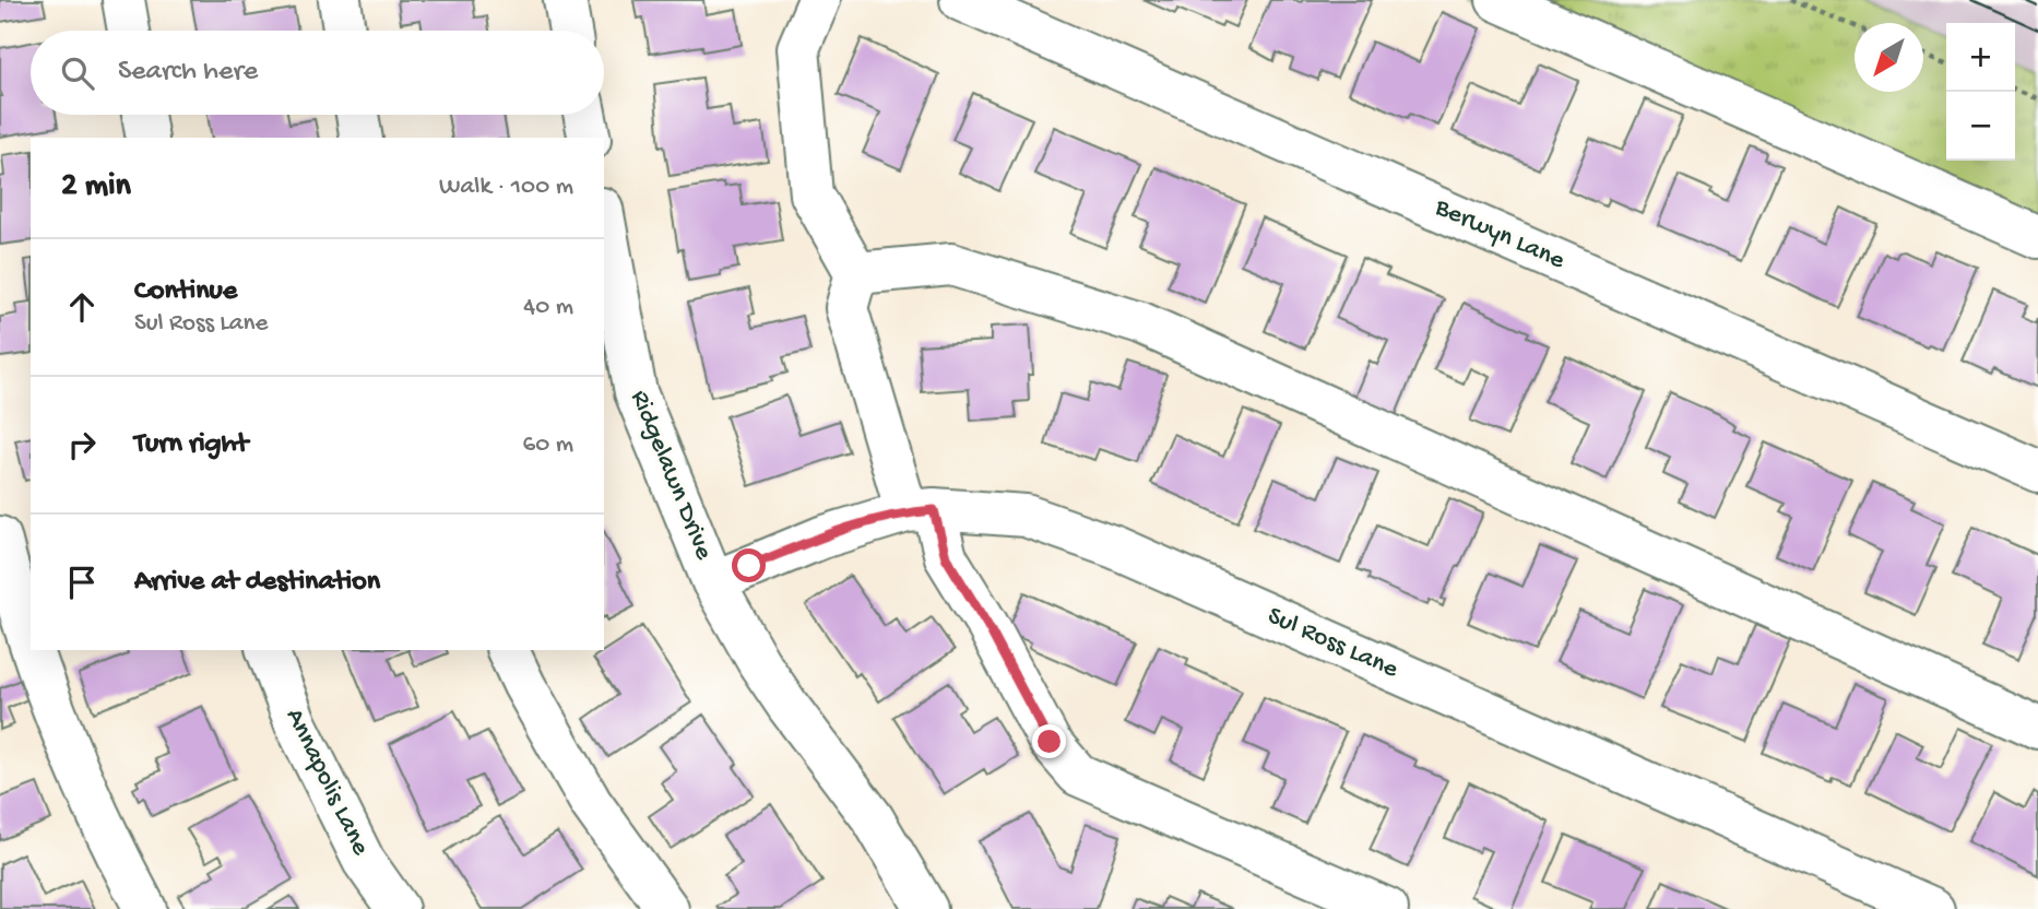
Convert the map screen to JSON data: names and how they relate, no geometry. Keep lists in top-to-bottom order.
{
  "streets": {
    "street": [
      "Berwyn Lane",
      "Ridgelawn Drive",
      "Sul Ross Lane",
      "Annapolis Lane"
    ]
  },
  "crossings": [
    ["Ridgelawn Drive", "Sul Ross Lane"]
  ],
  "north": "bottom left",
  "page": {
    "map_buttons": ["+", "−"],
    "search": "Search here",
    "heading": ["2 min", "Walk · 100 m"],
    "list": [
      ["Continue", "Sul Ross Lane", "40 m"],
      ["Turn right", "60 m"],
      "Arrive at destination"
    ]
  }
}
